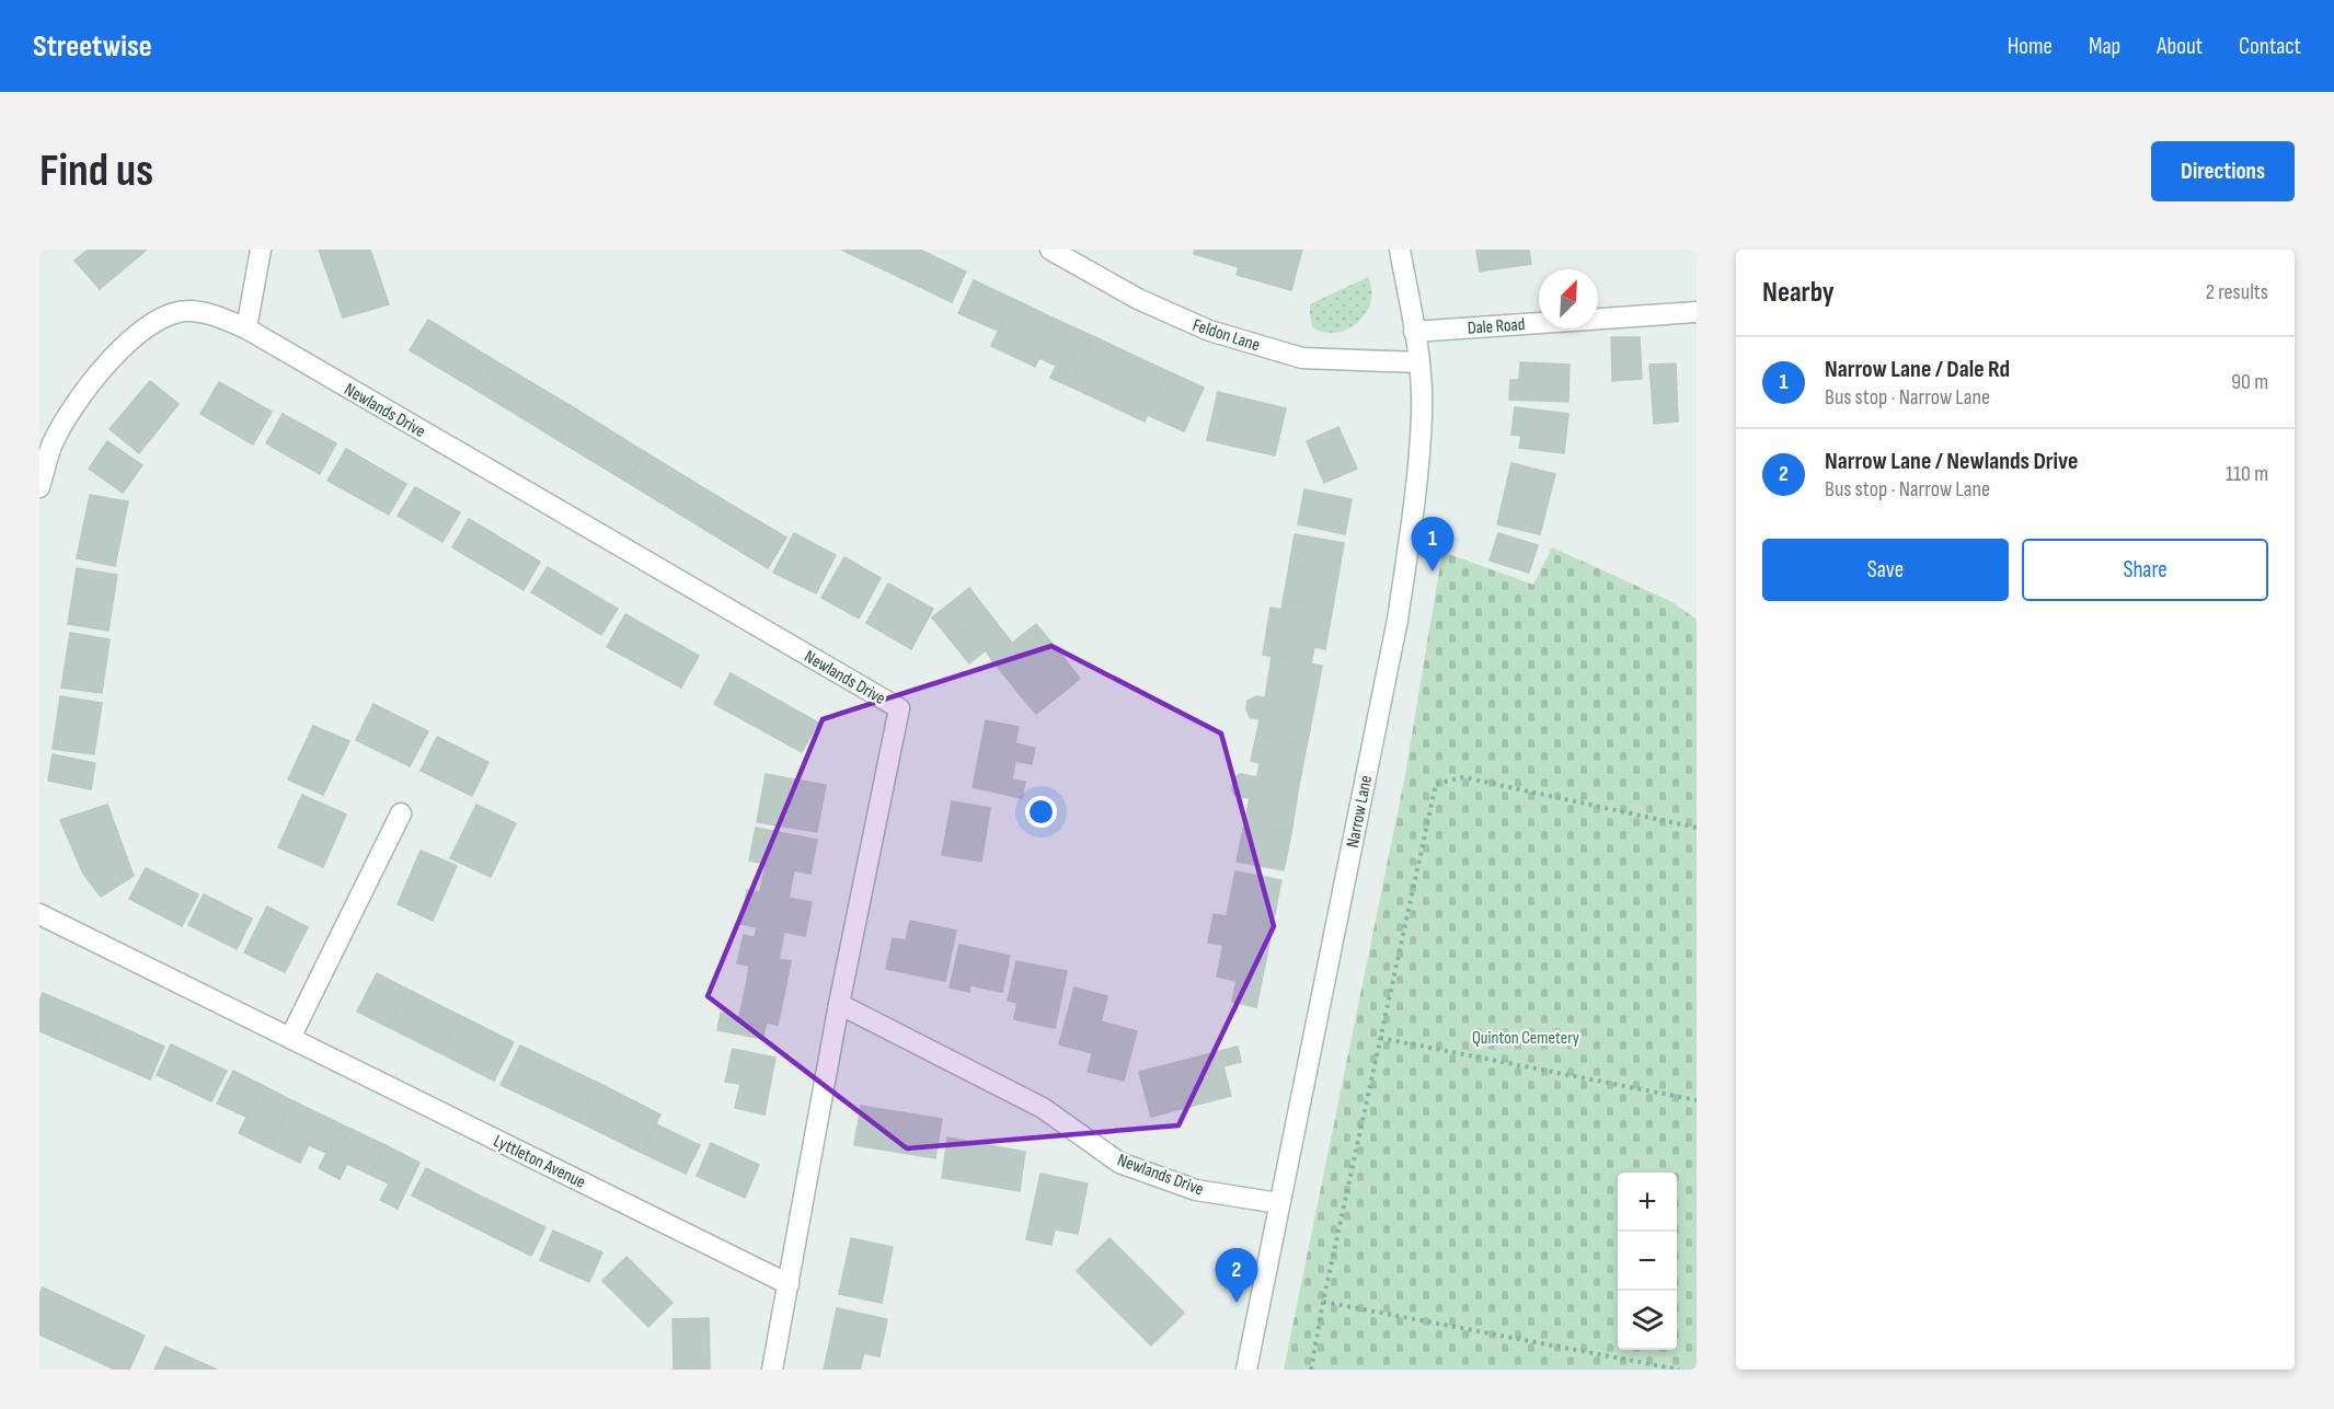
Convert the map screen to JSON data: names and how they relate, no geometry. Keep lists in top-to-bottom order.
{
  "streets": {
    "street": [
      "Dale Road",
      "Feldon Lane",
      "Newlands Drive",
      "Narrow Lane",
      "Lyttleton Avenue"
    ]
  },
  "crossings": [
    ["Dale Road", "Narrow Lane"],
    ["Feldon Lane", "Narrow Lane"],
    ["Newlands Drive", "Narrow Lane"]
  ],
  "parks": ["Quinton Cemetery"],
  "north": "top right",
  "page": {
    "header": "Streetwise",
    "nav": [
      "Home",
      "Map",
      "About",
      "Contact"
    ],
    "buttons": [
      "Directions",
      ["Save", "Share"]
    ],
    "title": "Find us",
    "heading": ["Nearby", "2 results"],
    "list": [
      {
        "mark": "1",
        "name": "Narrow Lane / Dale Rd",
        "note": "Bus stop · Narrow Lane",
        "value": "90 m"
      },
      {
        "mark": "2",
        "name": "Narrow Lane / Newlands Drive",
        "note": "Bus stop · Narrow Lane",
        "value": "110 m"
      }
    ],
    "pins": ["1", "2"],
    "map_buttons": ["+", "−"]
  }
}
